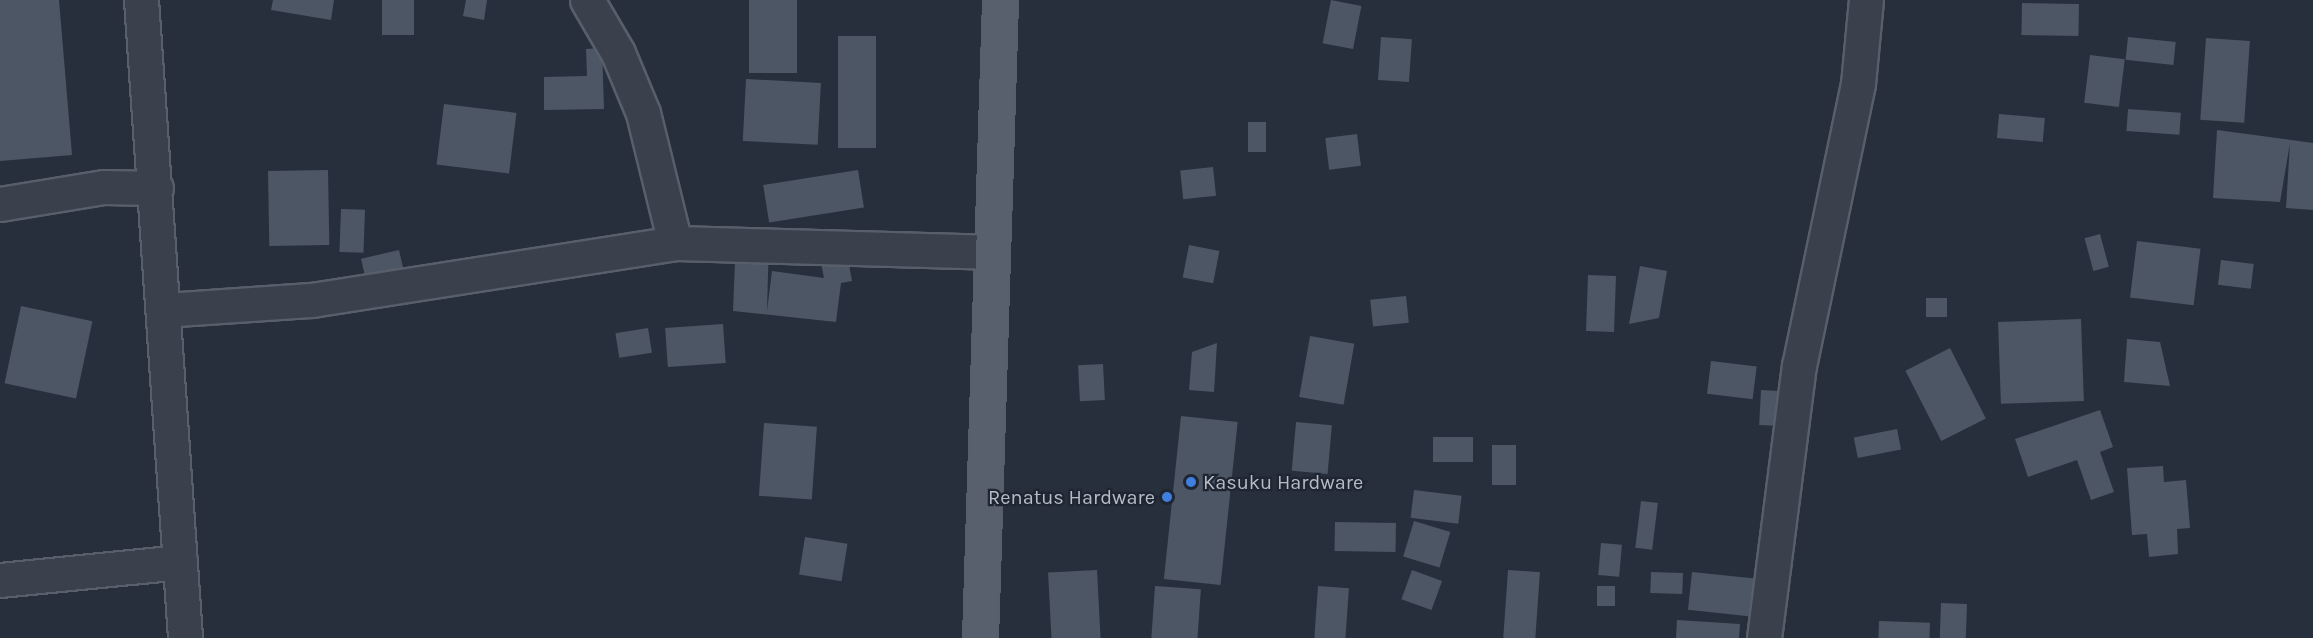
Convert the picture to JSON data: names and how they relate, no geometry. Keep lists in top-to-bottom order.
{
  "places": ["Kasuku Hardware", "Renatus Hardware"]
}
